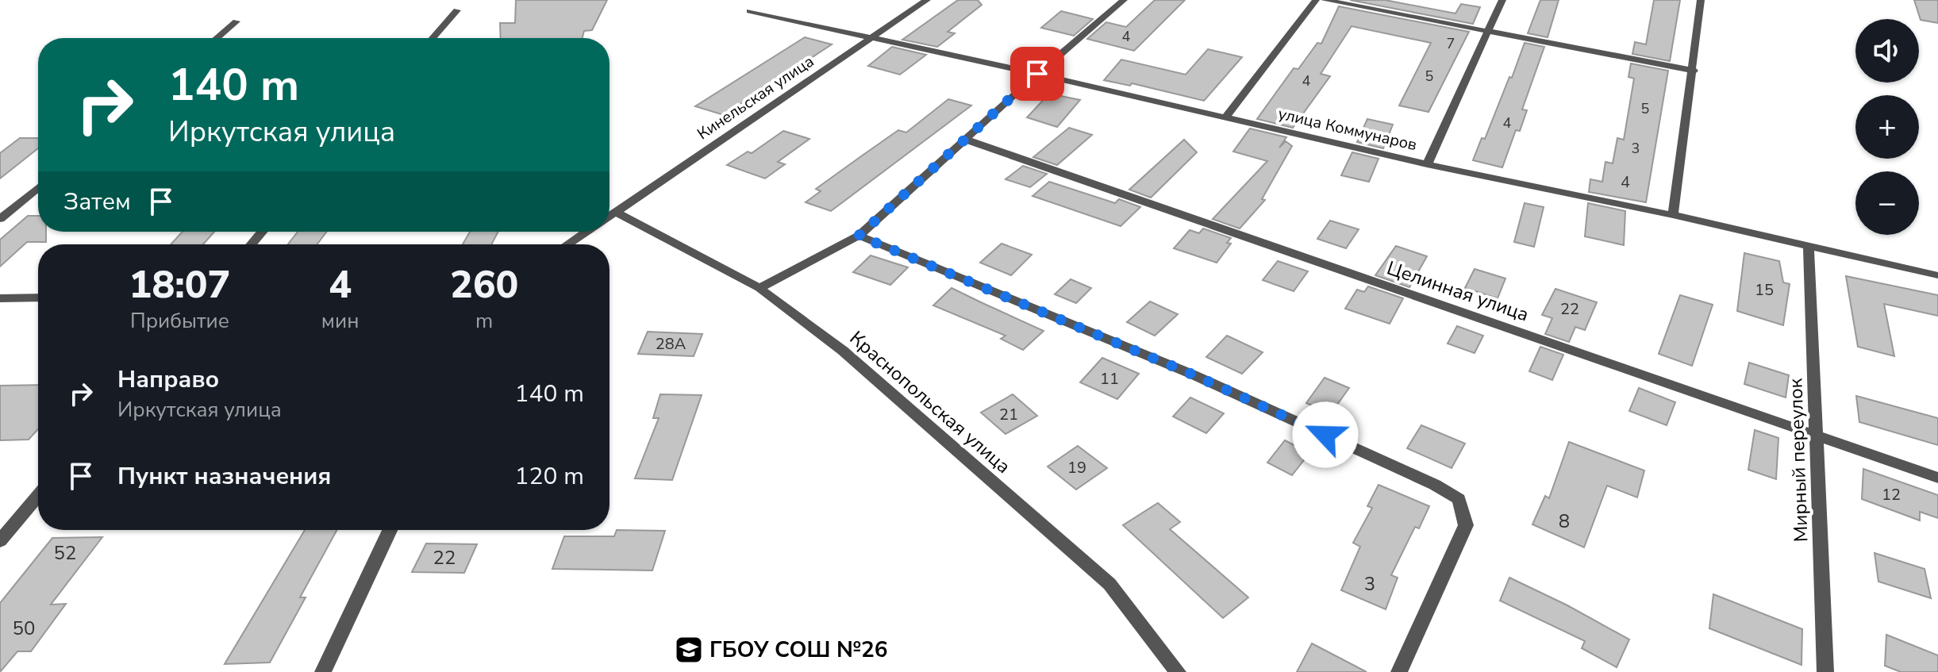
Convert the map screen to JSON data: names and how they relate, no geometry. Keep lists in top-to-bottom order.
{
  "streets": {
    "street": [
      "Кинельская улица",
      "улица Коммунаров",
      "Целинная улица",
      "Краснопольская улица",
      "Мирный переулок"
    ]
  },
  "crossings": [
    ["Кинельская улица", "улица Коммунаров"],
    ["Кинельская улица", "Краснопольская улица"],
    ["улица Коммунаров", "Мирный переулок"],
    ["Целинная улица", "Мирный переулок"]
  ],
  "places": {
    "school or university": ["ГБОУ СОШ №26"]
  },
  "house_numbers": [
    "4",
    "7",
    "5",
    "4",
    "5",
    "4",
    "3",
    "4",
    "15",
    "22",
    "28А",
    "11",
    "21",
    "19",
    "12",
    "8",
    "52",
    "22",
    "3",
    "50"
  ],
  "page": {
    "map_buttons": ["+", "−"],
    "turn": ["140 m", "Иркутская улица"],
    "then": "Затем",
    "eta": [
      "18:07",
      "Прибытие",
      "4",
      "мин",
      "260",
      "m"
    ],
    "list": [
      {
        "name": "Направо",
        "note": "Иркутская улица",
        "value": "140 m"
      },
      {
        "name": "Пункт назначения",
        "value": "120 m"
      }
    ]
  }
}
